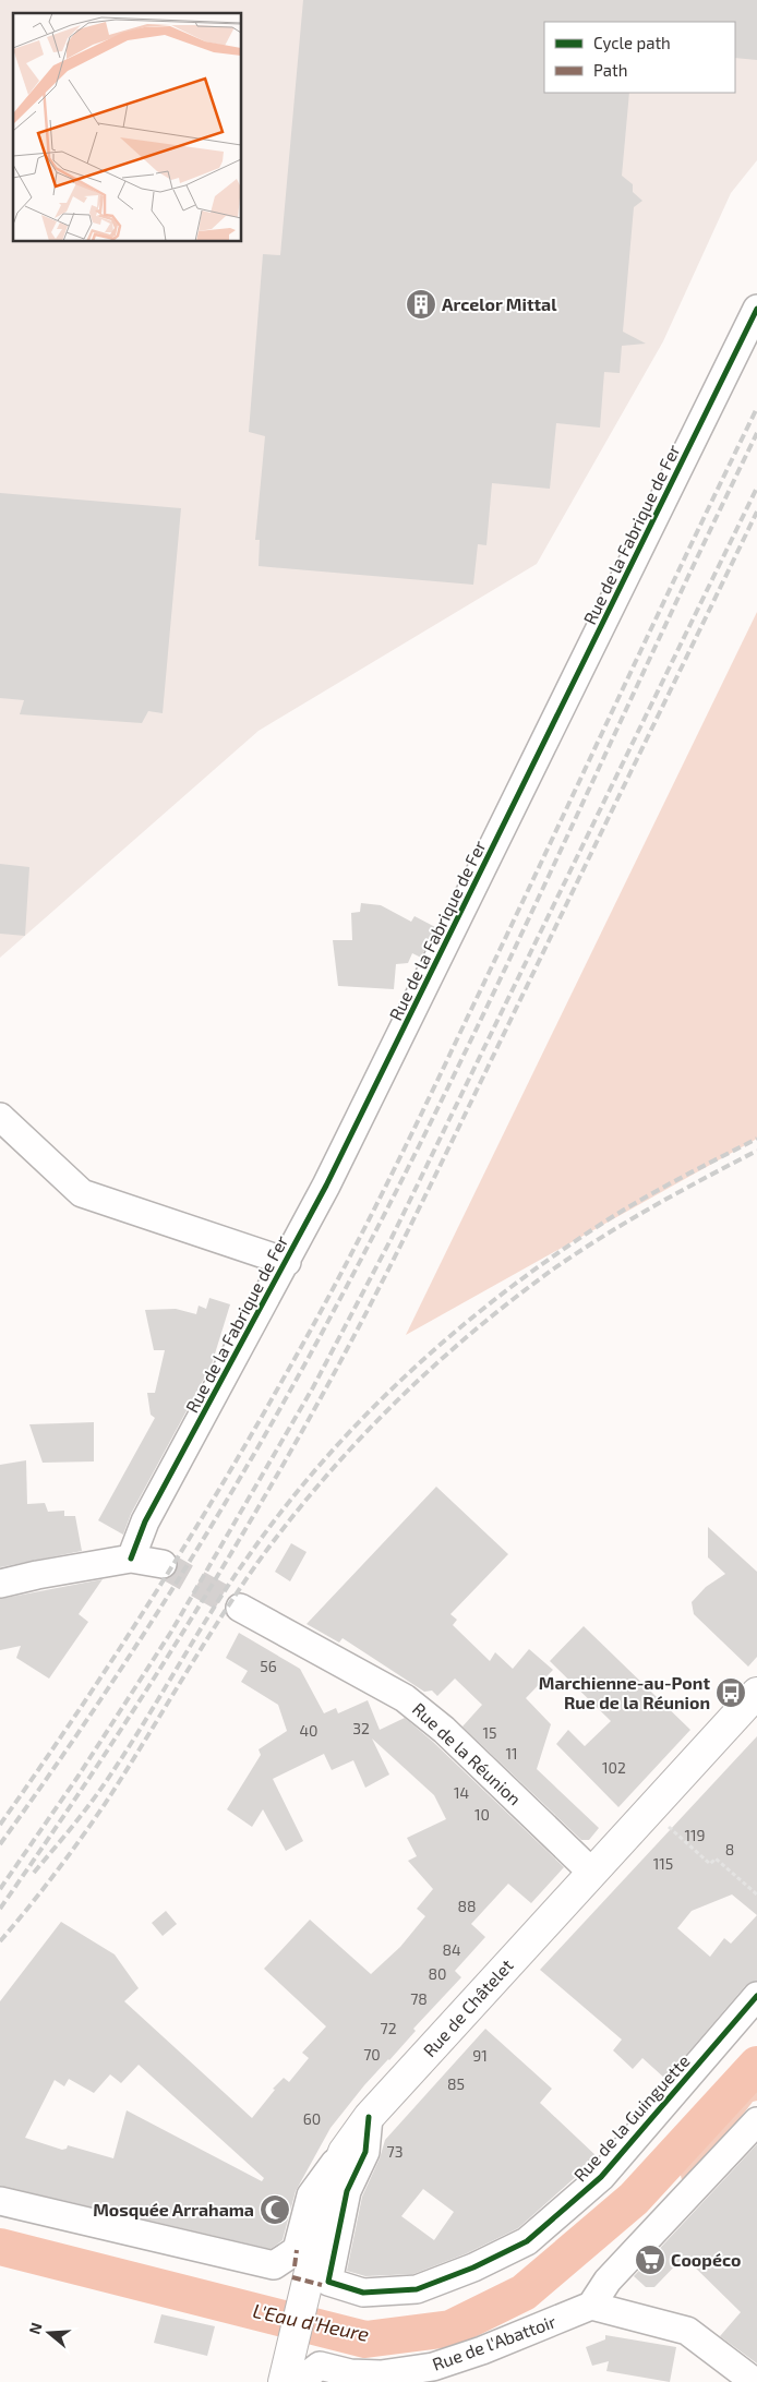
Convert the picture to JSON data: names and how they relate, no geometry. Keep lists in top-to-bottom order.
{
  "streets": {
    "main road": ["Rue de Châtelet"],
    "street": [
      "Rue de la Fabrique de Fer",
      "Rue de la Réunion",
      "Rue de la Guinguette",
      "Rue de l'Abattoir"
    ]
  },
  "crossings": [
    ["Rue de la Réunion", "Rue de Châtelet"],
    ["Rue de Châtelet", "Rue de la Guinguette"]
  ],
  "water": ["L'Eau d'Heure"],
  "places": {
    "building": ["Arcelor Mittal"],
    "bus stop": ["Marchienne-au-Pont Rue de la Réunion"],
    "mosque": ["Mosquée Arrahama"],
    "supermarket": ["Coopéco"]
  },
  "house_numbers": [
    "56",
    "32",
    "40",
    "15",
    "11",
    "102",
    "14",
    "10",
    "119",
    "8",
    "115",
    "88",
    "84",
    "80",
    "78",
    "72",
    "70",
    "91",
    "85",
    "60",
    "73"
  ],
  "legend": ["Cycle path", "Path"],
  "north": "left"
}
